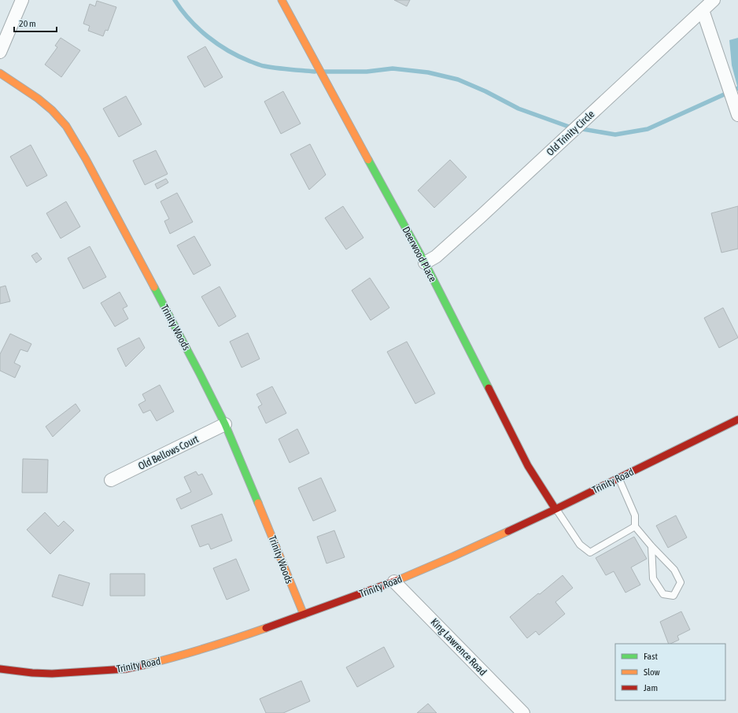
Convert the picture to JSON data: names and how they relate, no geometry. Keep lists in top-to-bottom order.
{
  "streets": {
    "street": [
      "Old Trinity Circle",
      "Deerwood Place",
      "Trinity Woods",
      "Old Bellows Court",
      "Trinity Road",
      "King Lawrence Road"
    ]
  },
  "crossings": [
    ["Old Trinity Circle", "Deerwood Place"],
    ["Deerwood Place", "Trinity Road"],
    ["Trinity Woods", "Old Bellows Court"],
    ["Trinity Woods", "Trinity Road"],
    ["Trinity Road", "King Lawrence Road"]
  ],
  "legend": ["Fast", "Slow", "Jam"],
  "scale_bar": "20 m"
}
